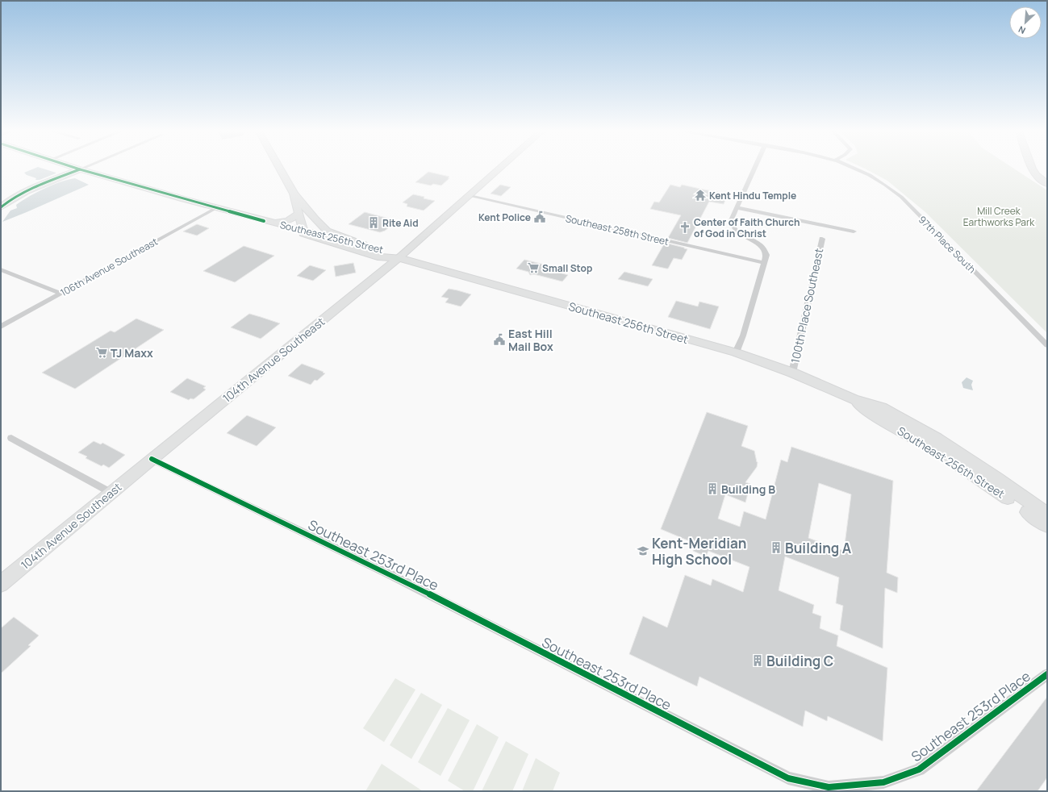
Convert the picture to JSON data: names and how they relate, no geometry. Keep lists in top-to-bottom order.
{
  "streets": {
    "main road": ["Southeast 256th Street", "104th Avenue Southeast"],
    "street": [
      "Southeast 258th Street",
      "97th Place South",
      "106th Avenue Southeast",
      "100th Place Southeast",
      "Southeast 253rd Place"
    ]
  },
  "crossings": [
    ["Southeast 258th Street", "104th Avenue Southeast"],
    ["Southeast 256th Street", "106th Avenue Southeast"],
    ["Southeast 256th Street", "100th Place Southeast"],
    ["Southeast 256th Street", "104th Avenue Southeast"],
    ["104th Avenue Southeast", "Southeast 253rd Place"]
  ],
  "parks": ["Mill Creek Earthworks Park"],
  "places": {
    "temple": ["Kent Hindu Temple"],
    "public building": ["Kent Police", "East Hill Mail Box"],
    "building": [
      "Rite Aid",
      "Building B",
      "Building A",
      "Building C"
    ],
    "church": ["Center of Faith Church of God in Christ"],
    "supermarket": ["Small Stop", "TJ Maxx"],
    "school or university": ["Kent-Meridian High School"]
  },
  "north": "bottom left"
}
